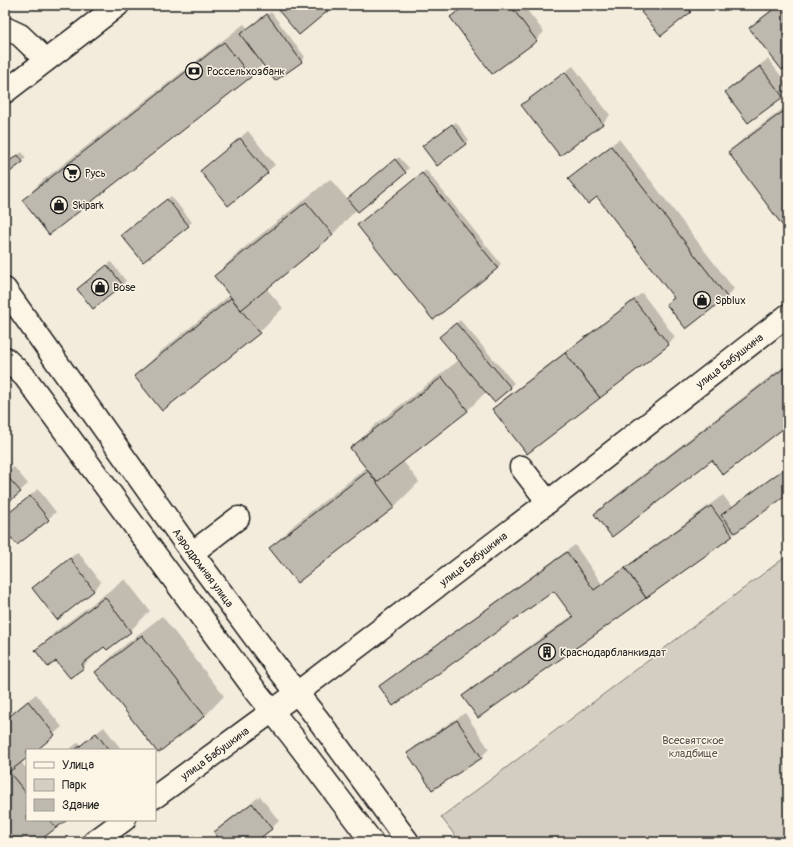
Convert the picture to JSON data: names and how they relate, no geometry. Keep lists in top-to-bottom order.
{
  "streets": {
    "street": ["улица Бабушкина", "Аэродромная улица"]
  },
  "crossings": [
    ["улица Бабушкина", "Аэродромная улица"]
  ],
  "parks": ["Всесвятское кладбище"],
  "places": {
    "bank": ["Россельхозбанк"],
    "supermarket": ["Русь"],
    "shop": ["Skipark", "Bose", "Spblux"],
    "building": ["Краснодарбланкиздат"]
  },
  "legend": ["Улица", "Парк", "Здание"]
}
